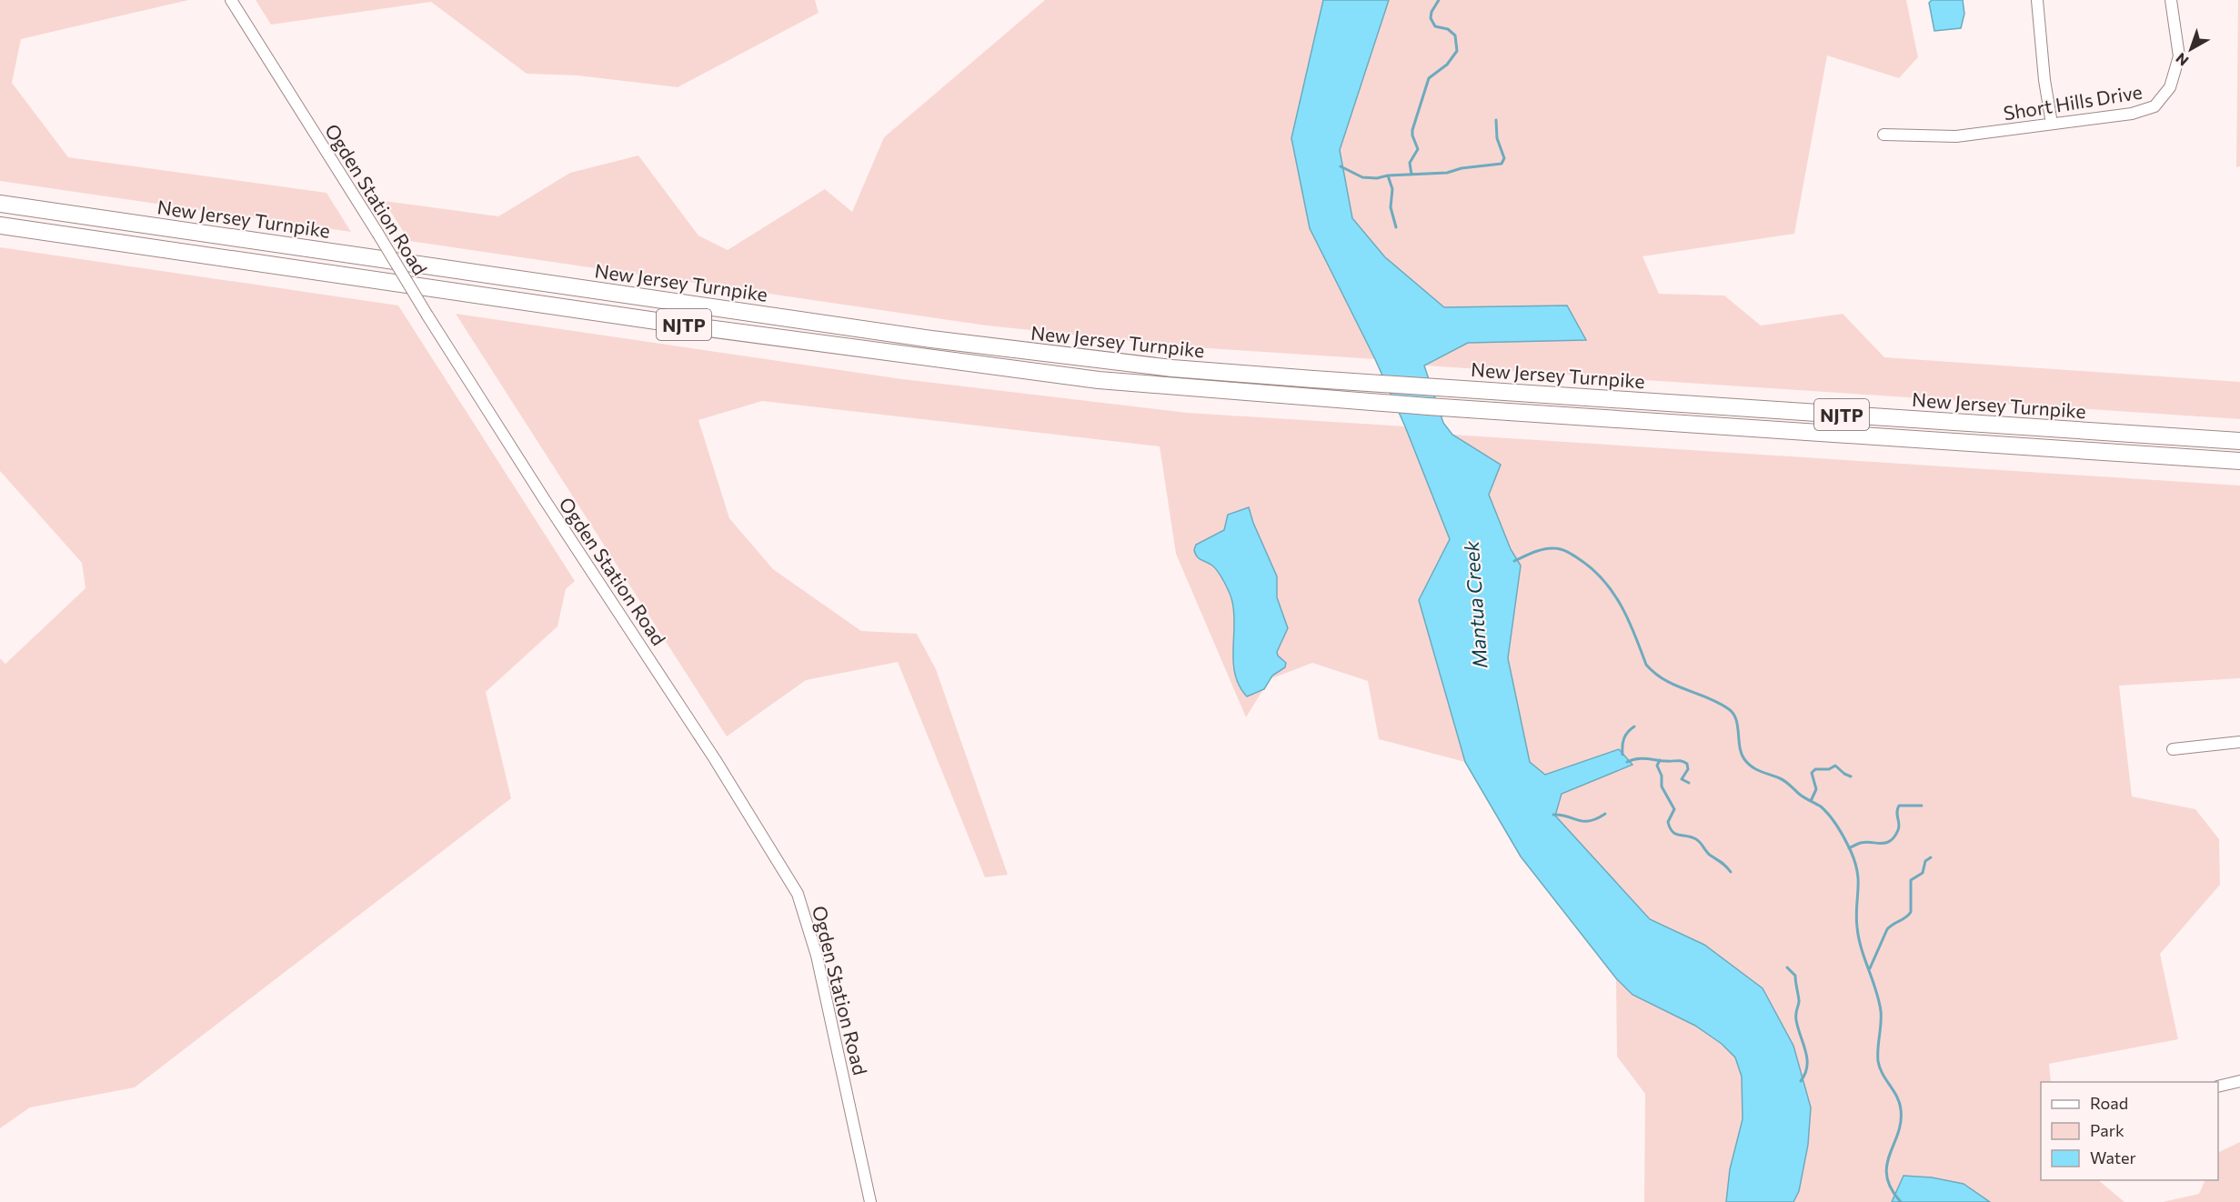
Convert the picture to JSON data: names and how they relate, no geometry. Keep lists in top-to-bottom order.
{
  "streets": {
    "highway": ["New Jersey Turnpike", "NJTP"],
    "street": ["Short Hills Drive", "Ogden Station Road"]
  },
  "water": ["Mantua Creek"],
  "legend": ["Road", "Park", "Water"],
  "north": "bottom left"
}
